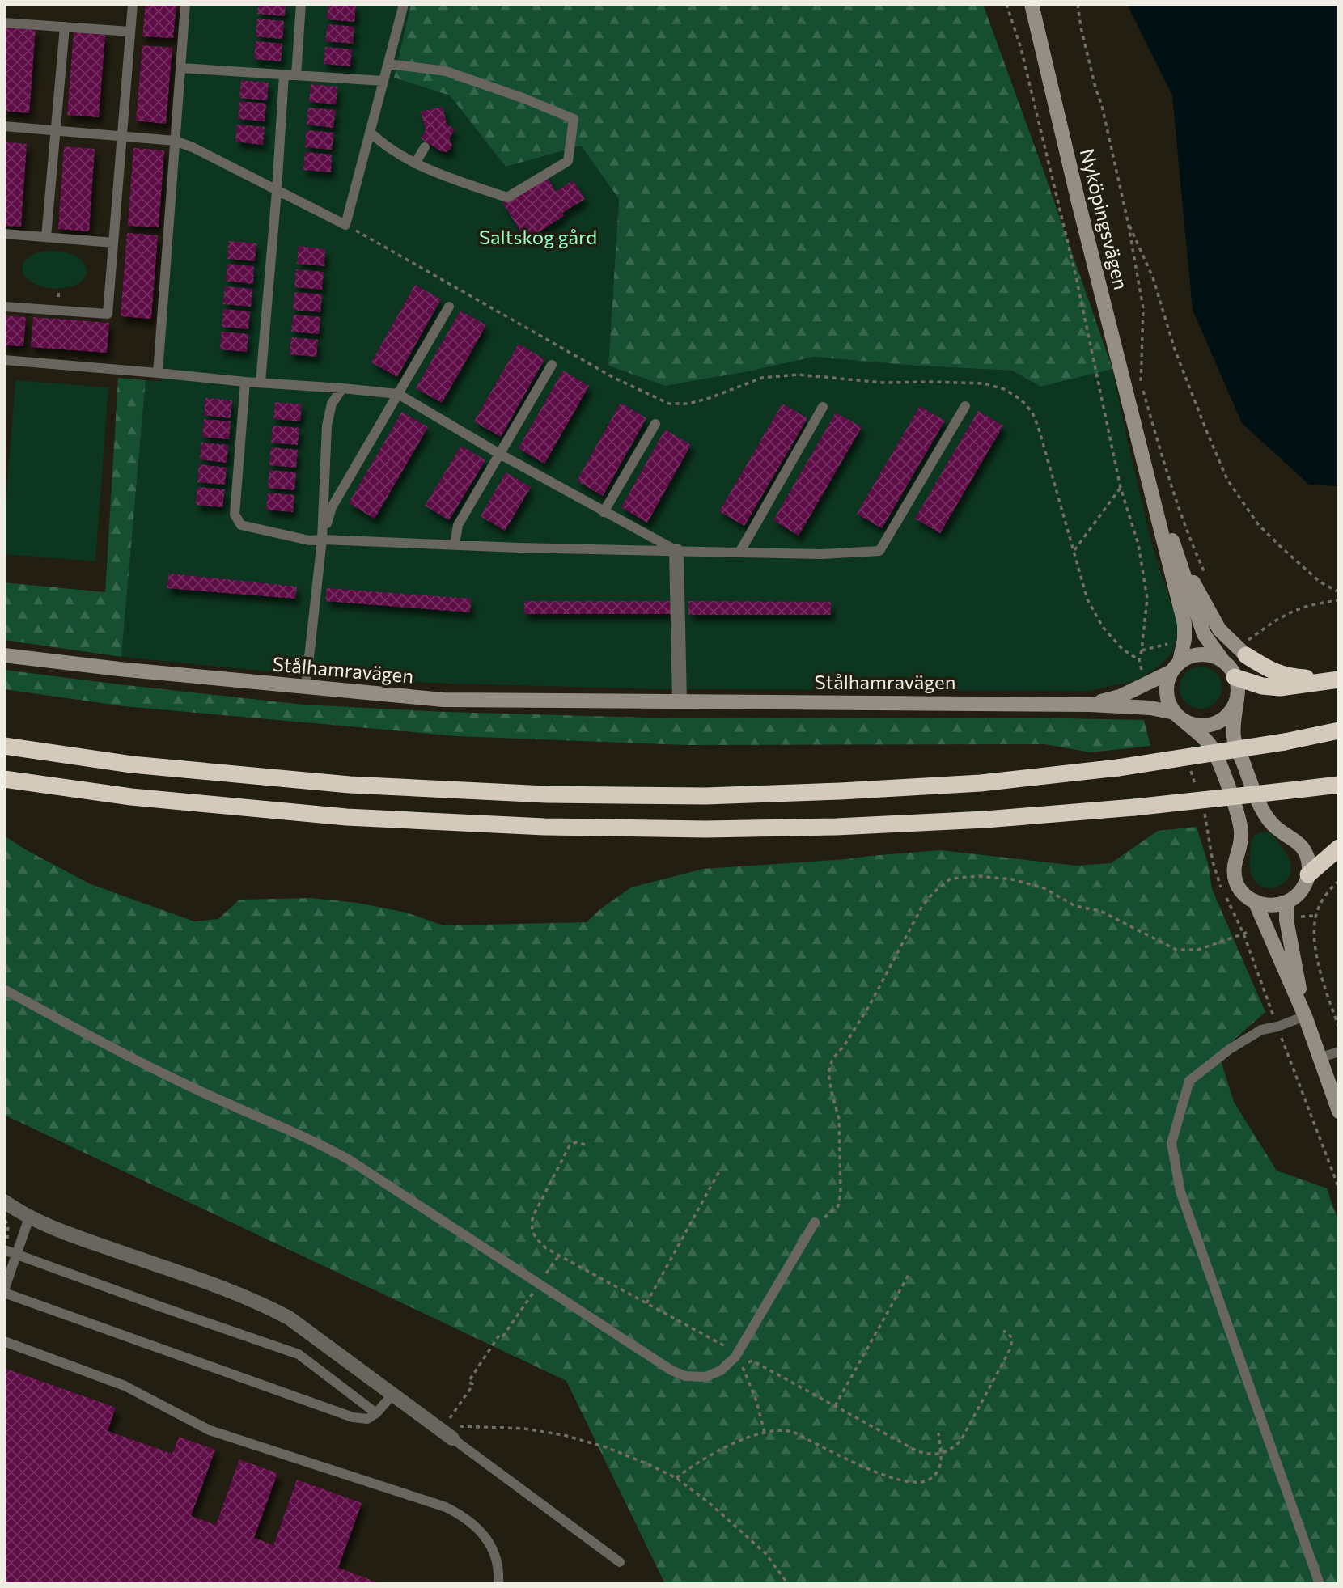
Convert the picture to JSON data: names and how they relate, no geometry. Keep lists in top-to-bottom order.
{
  "streets": {
    "main road": ["Nyköpingsvägen", "Stålhamravägen"]
  },
  "crossings": [
    ["Nyköpingsvägen", "Stålhamravägen"]
  ],
  "parks": ["Saltskog gård"]
}
